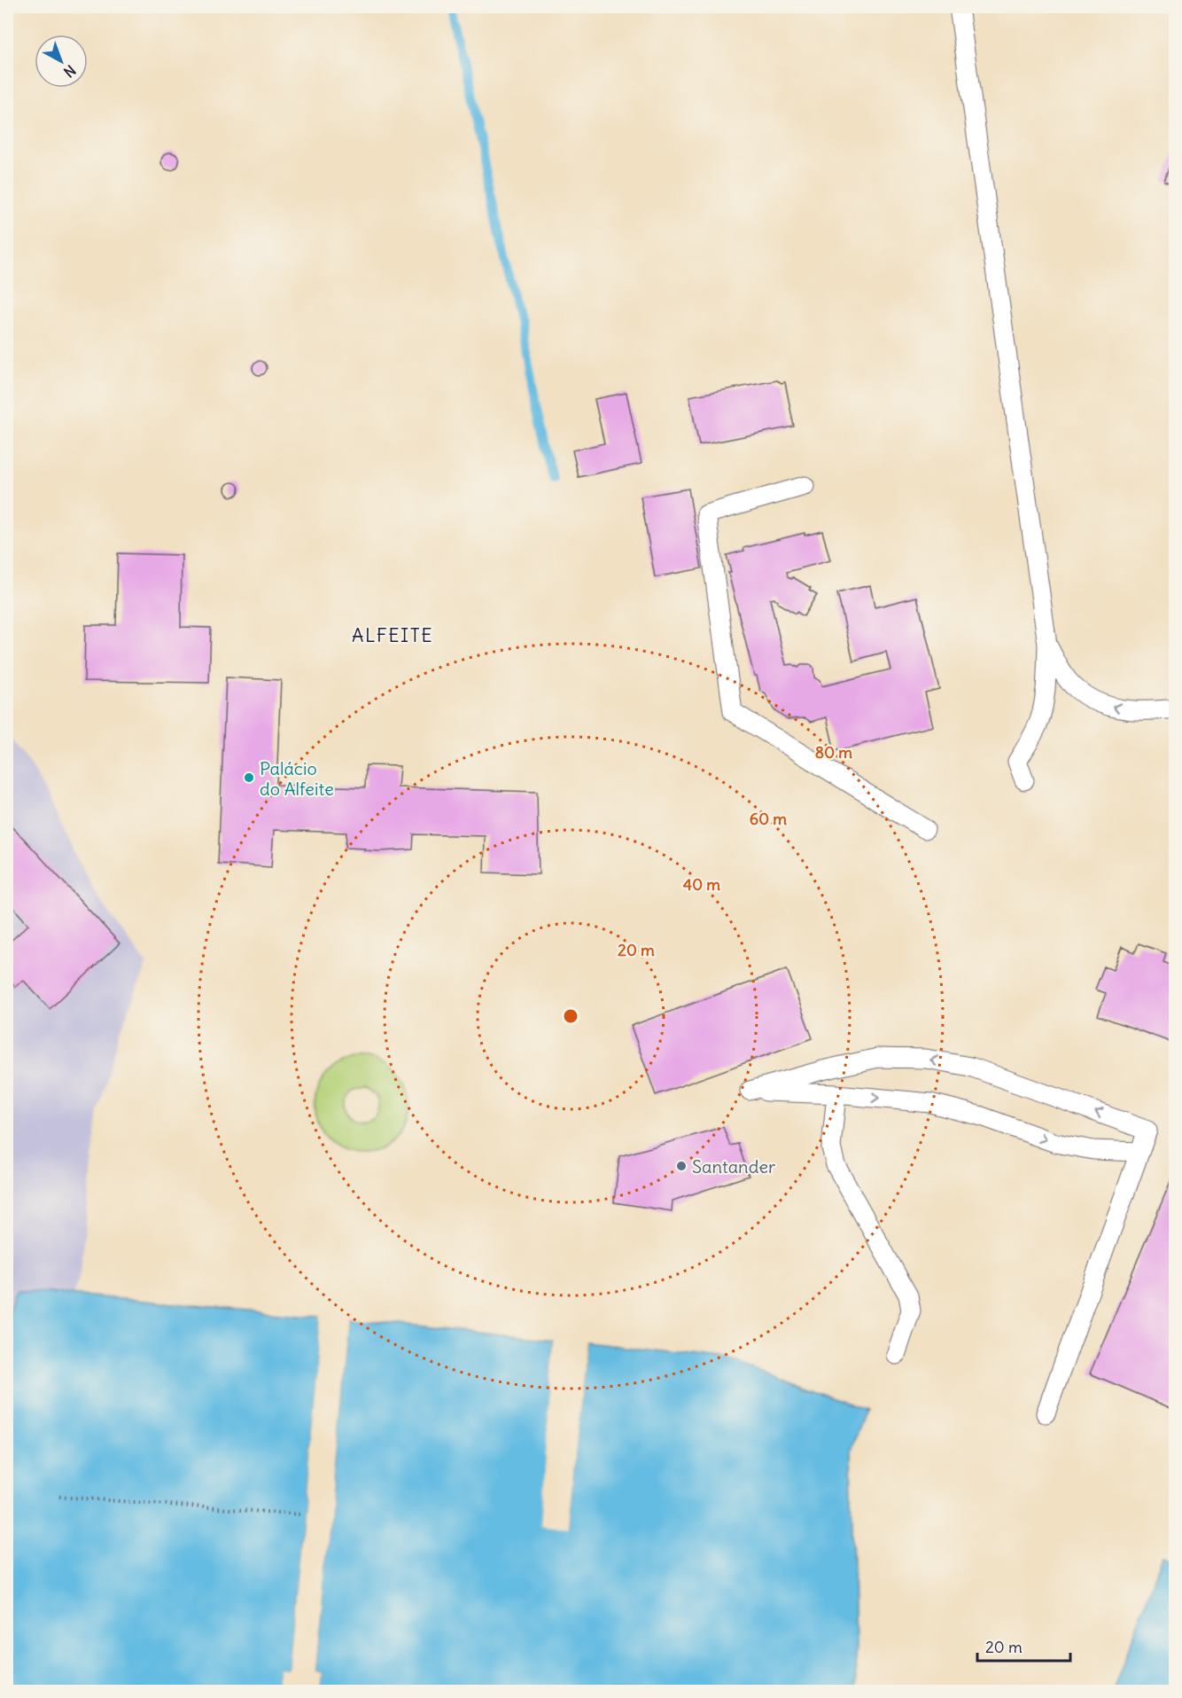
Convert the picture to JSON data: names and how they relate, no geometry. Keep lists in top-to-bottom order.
{
  "districts": ["ALFEITE"],
  "places": ["Palácio do Alfeite", "Santander"],
  "scale_bar": "20 m",
  "north": "bottom right",
  "rings": [
    "80 m",
    "60 m",
    "40 m",
    "20 m"
  ]
}
